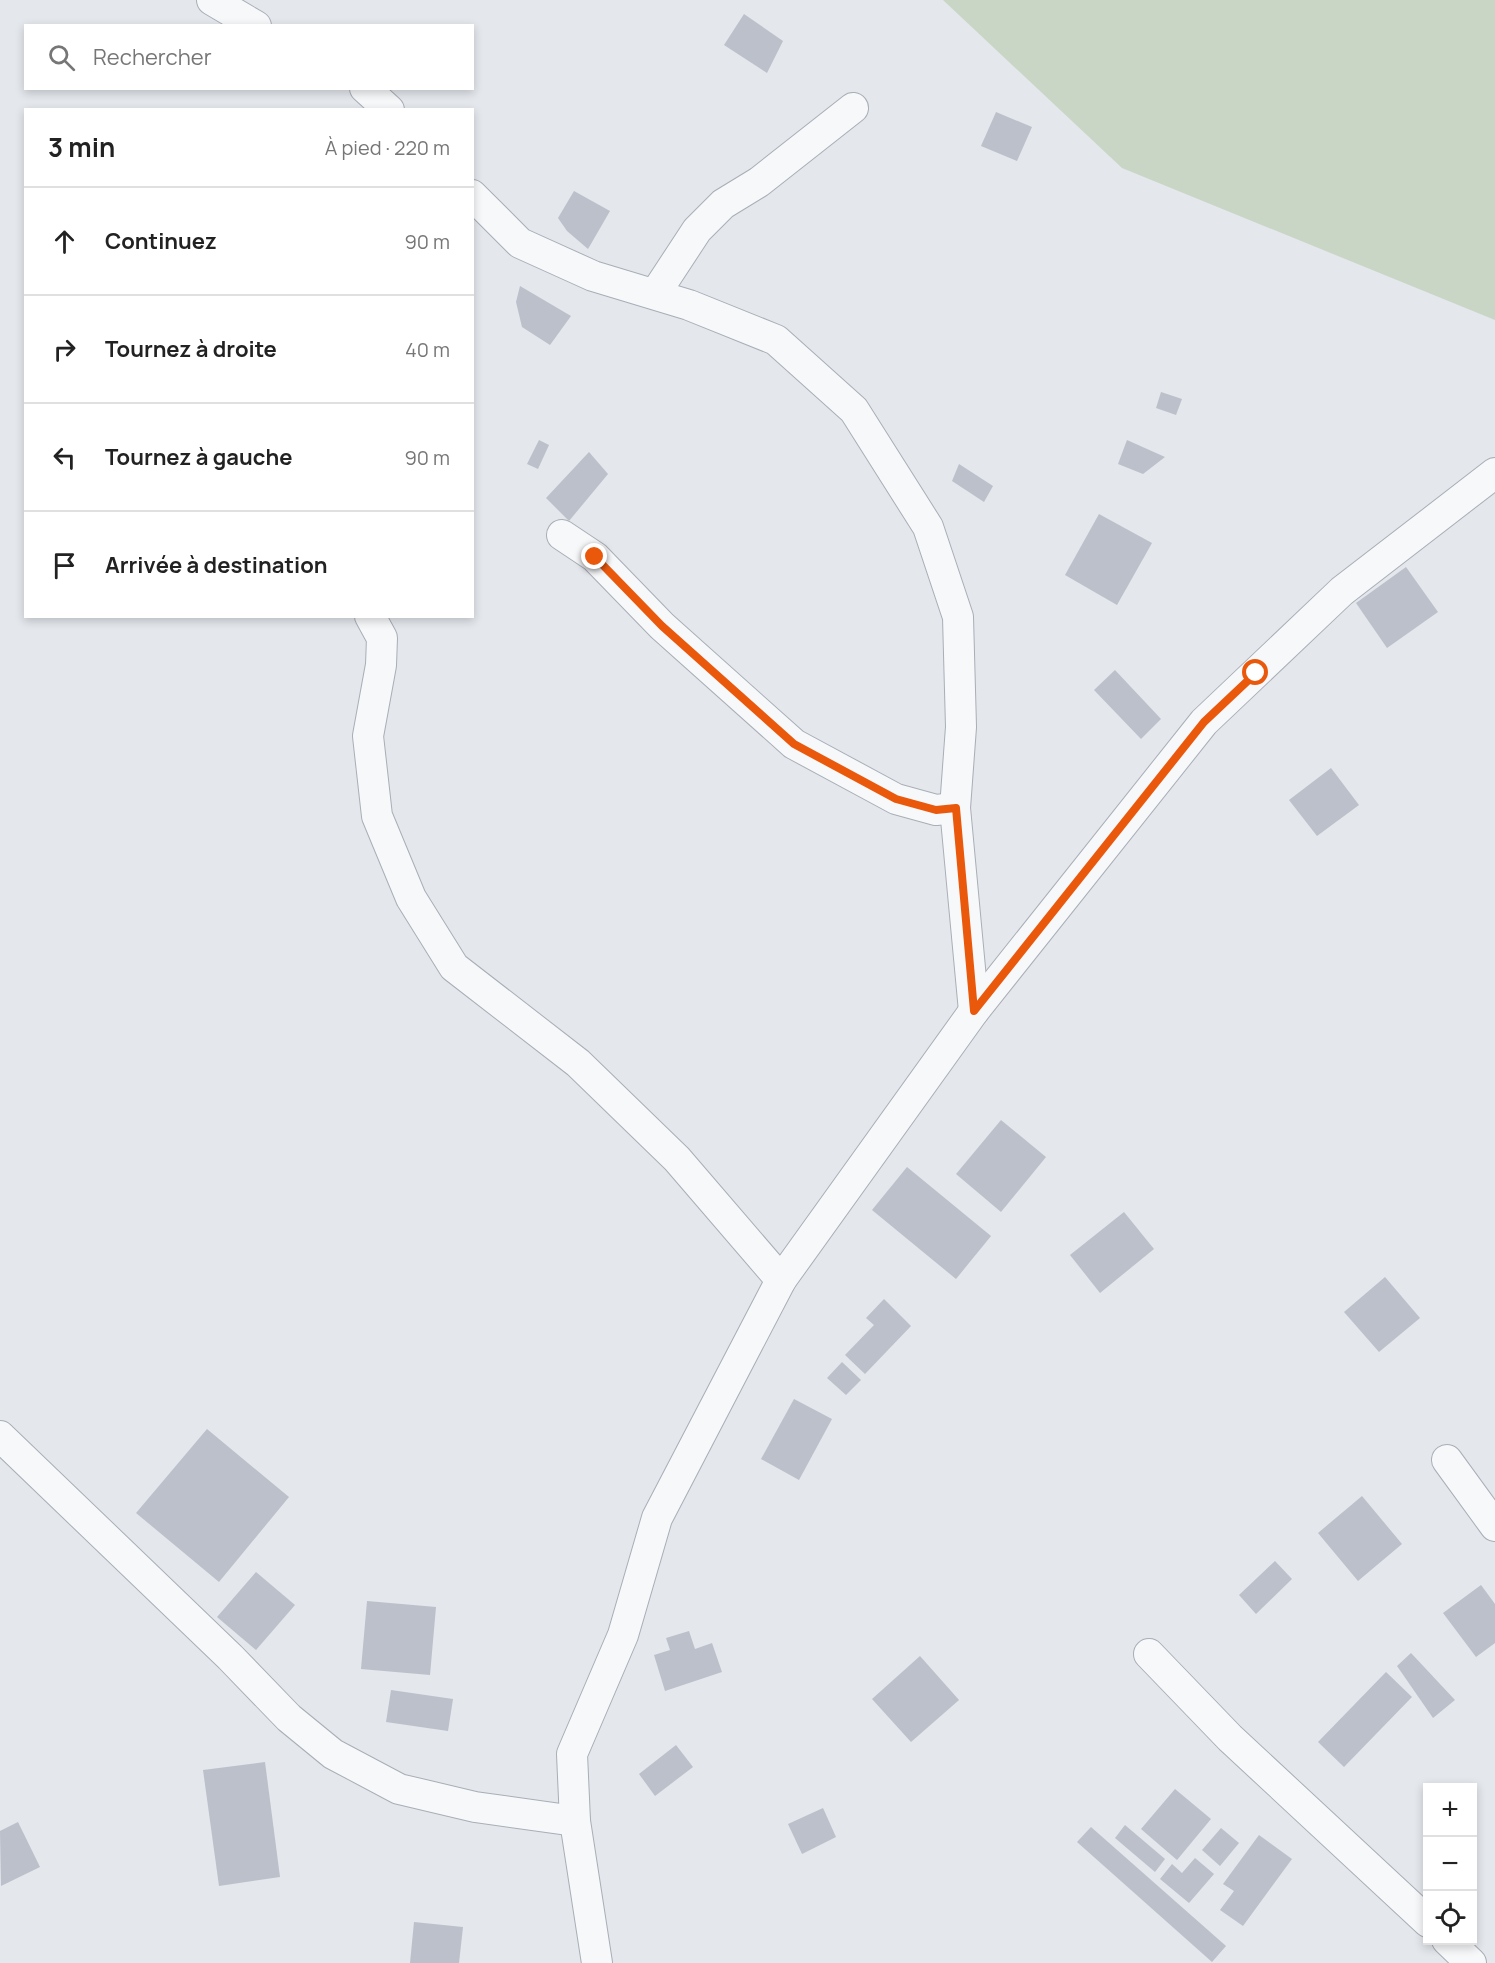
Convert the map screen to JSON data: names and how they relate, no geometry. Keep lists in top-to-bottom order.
{
  "page": {
    "search": "Rechercher",
    "heading": ["3 min", "À pied · 220 m"],
    "list": [
      ["Continuez", "90 m"],
      ["Tournez à droite", "40 m"],
      ["Tournez à gauche", "90 m"],
      "Arrivée à destination"
    ],
    "map_buttons": ["+", "−"]
  }
}
